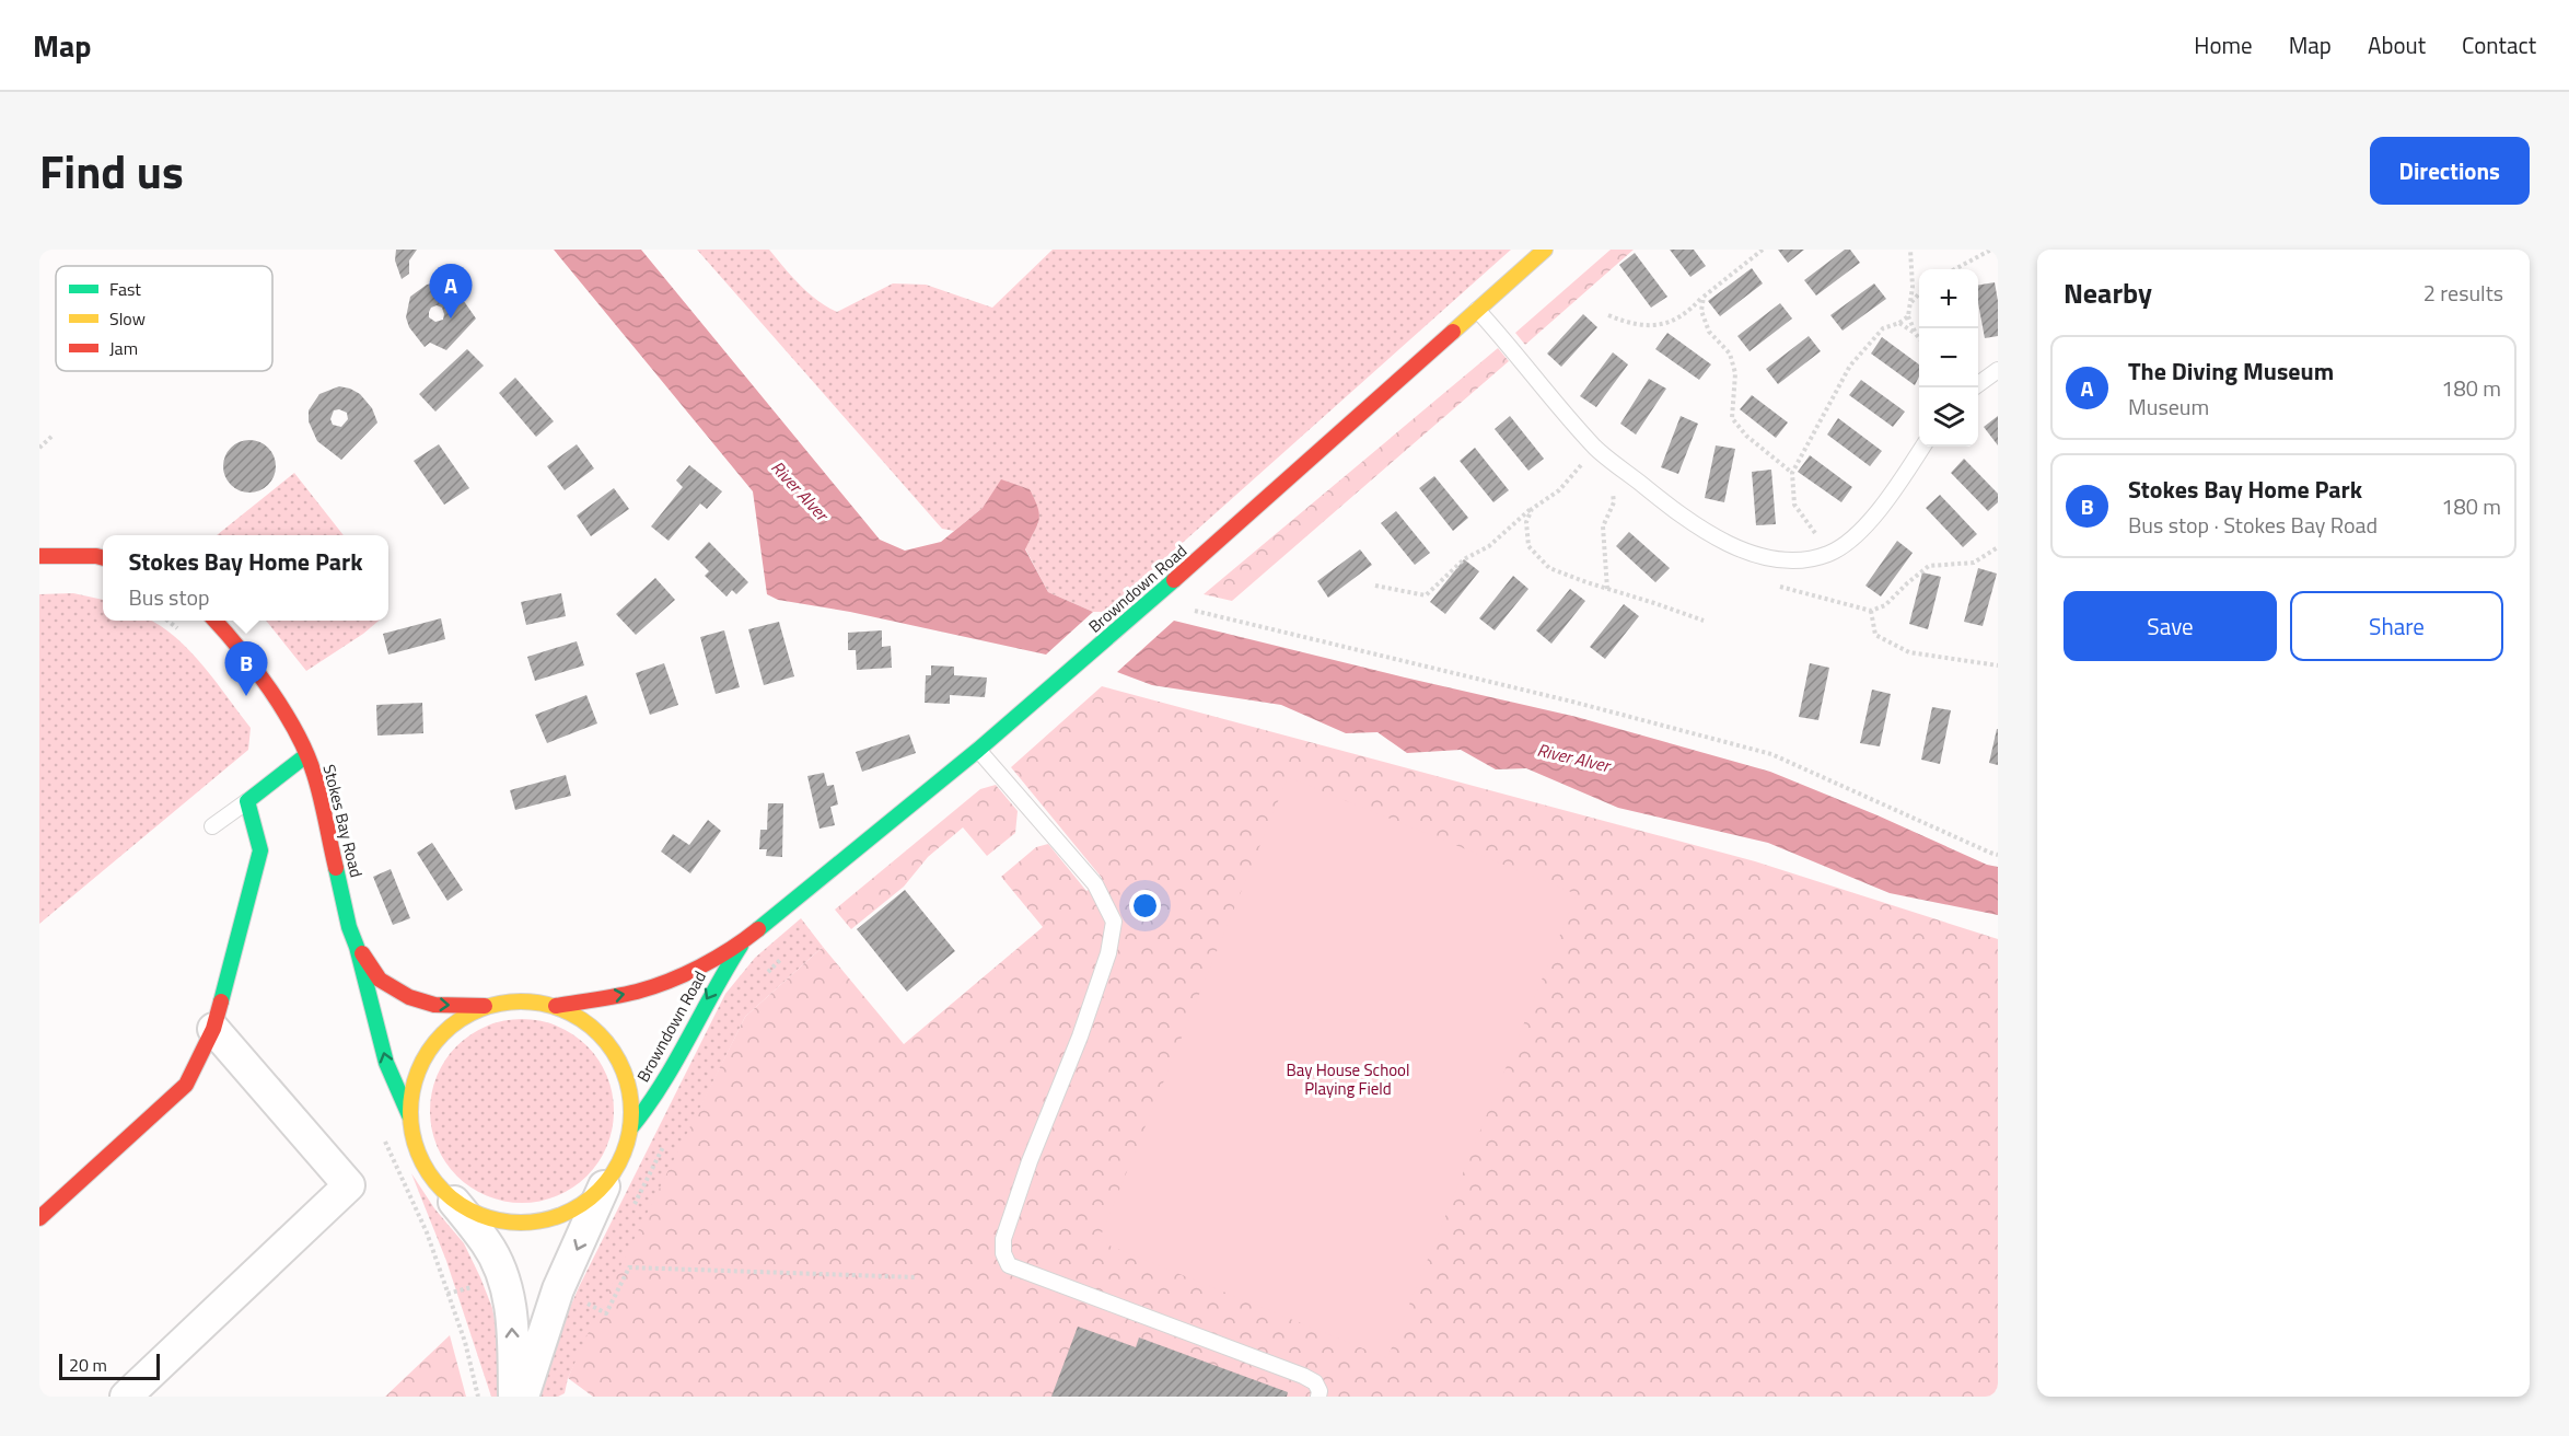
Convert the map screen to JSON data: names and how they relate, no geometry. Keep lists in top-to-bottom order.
{
  "streets": {
    "street": ["Browndown Road", "Stokes Bay Road"]
  },
  "crossings": [
    ["Browndown Road", "Stokes Bay Road"]
  ],
  "water": ["River Alver"],
  "parks": ["Bay House School Playing Field"],
  "legend": ["Fast", "Slow", "Jam"],
  "scale_bar": "20 m",
  "page": {
    "header": "Map",
    "nav": [
      "Home",
      "Map",
      "About",
      "Contact"
    ],
    "title": "Find us",
    "buttons": [
      "Directions",
      ["Save", "Share"]
    ],
    "heading": ["Nearby", "2 results"],
    "pins": ["A", "B"],
    "map_buttons": ["+", "−"],
    "list": [
      {
        "mark": "A",
        "name": "The Diving Museum",
        "note": "Museum",
        "value": "180 m"
      },
      {
        "mark": "B",
        "name": "Stokes Bay Home Park",
        "note": "Bus stop · Stokes Bay Road",
        "value": "180 m"
      }
    ],
    "popup": ["Stokes Bay Home Park", "Bus stop"],
    "scale": "20 m"
  }
}
